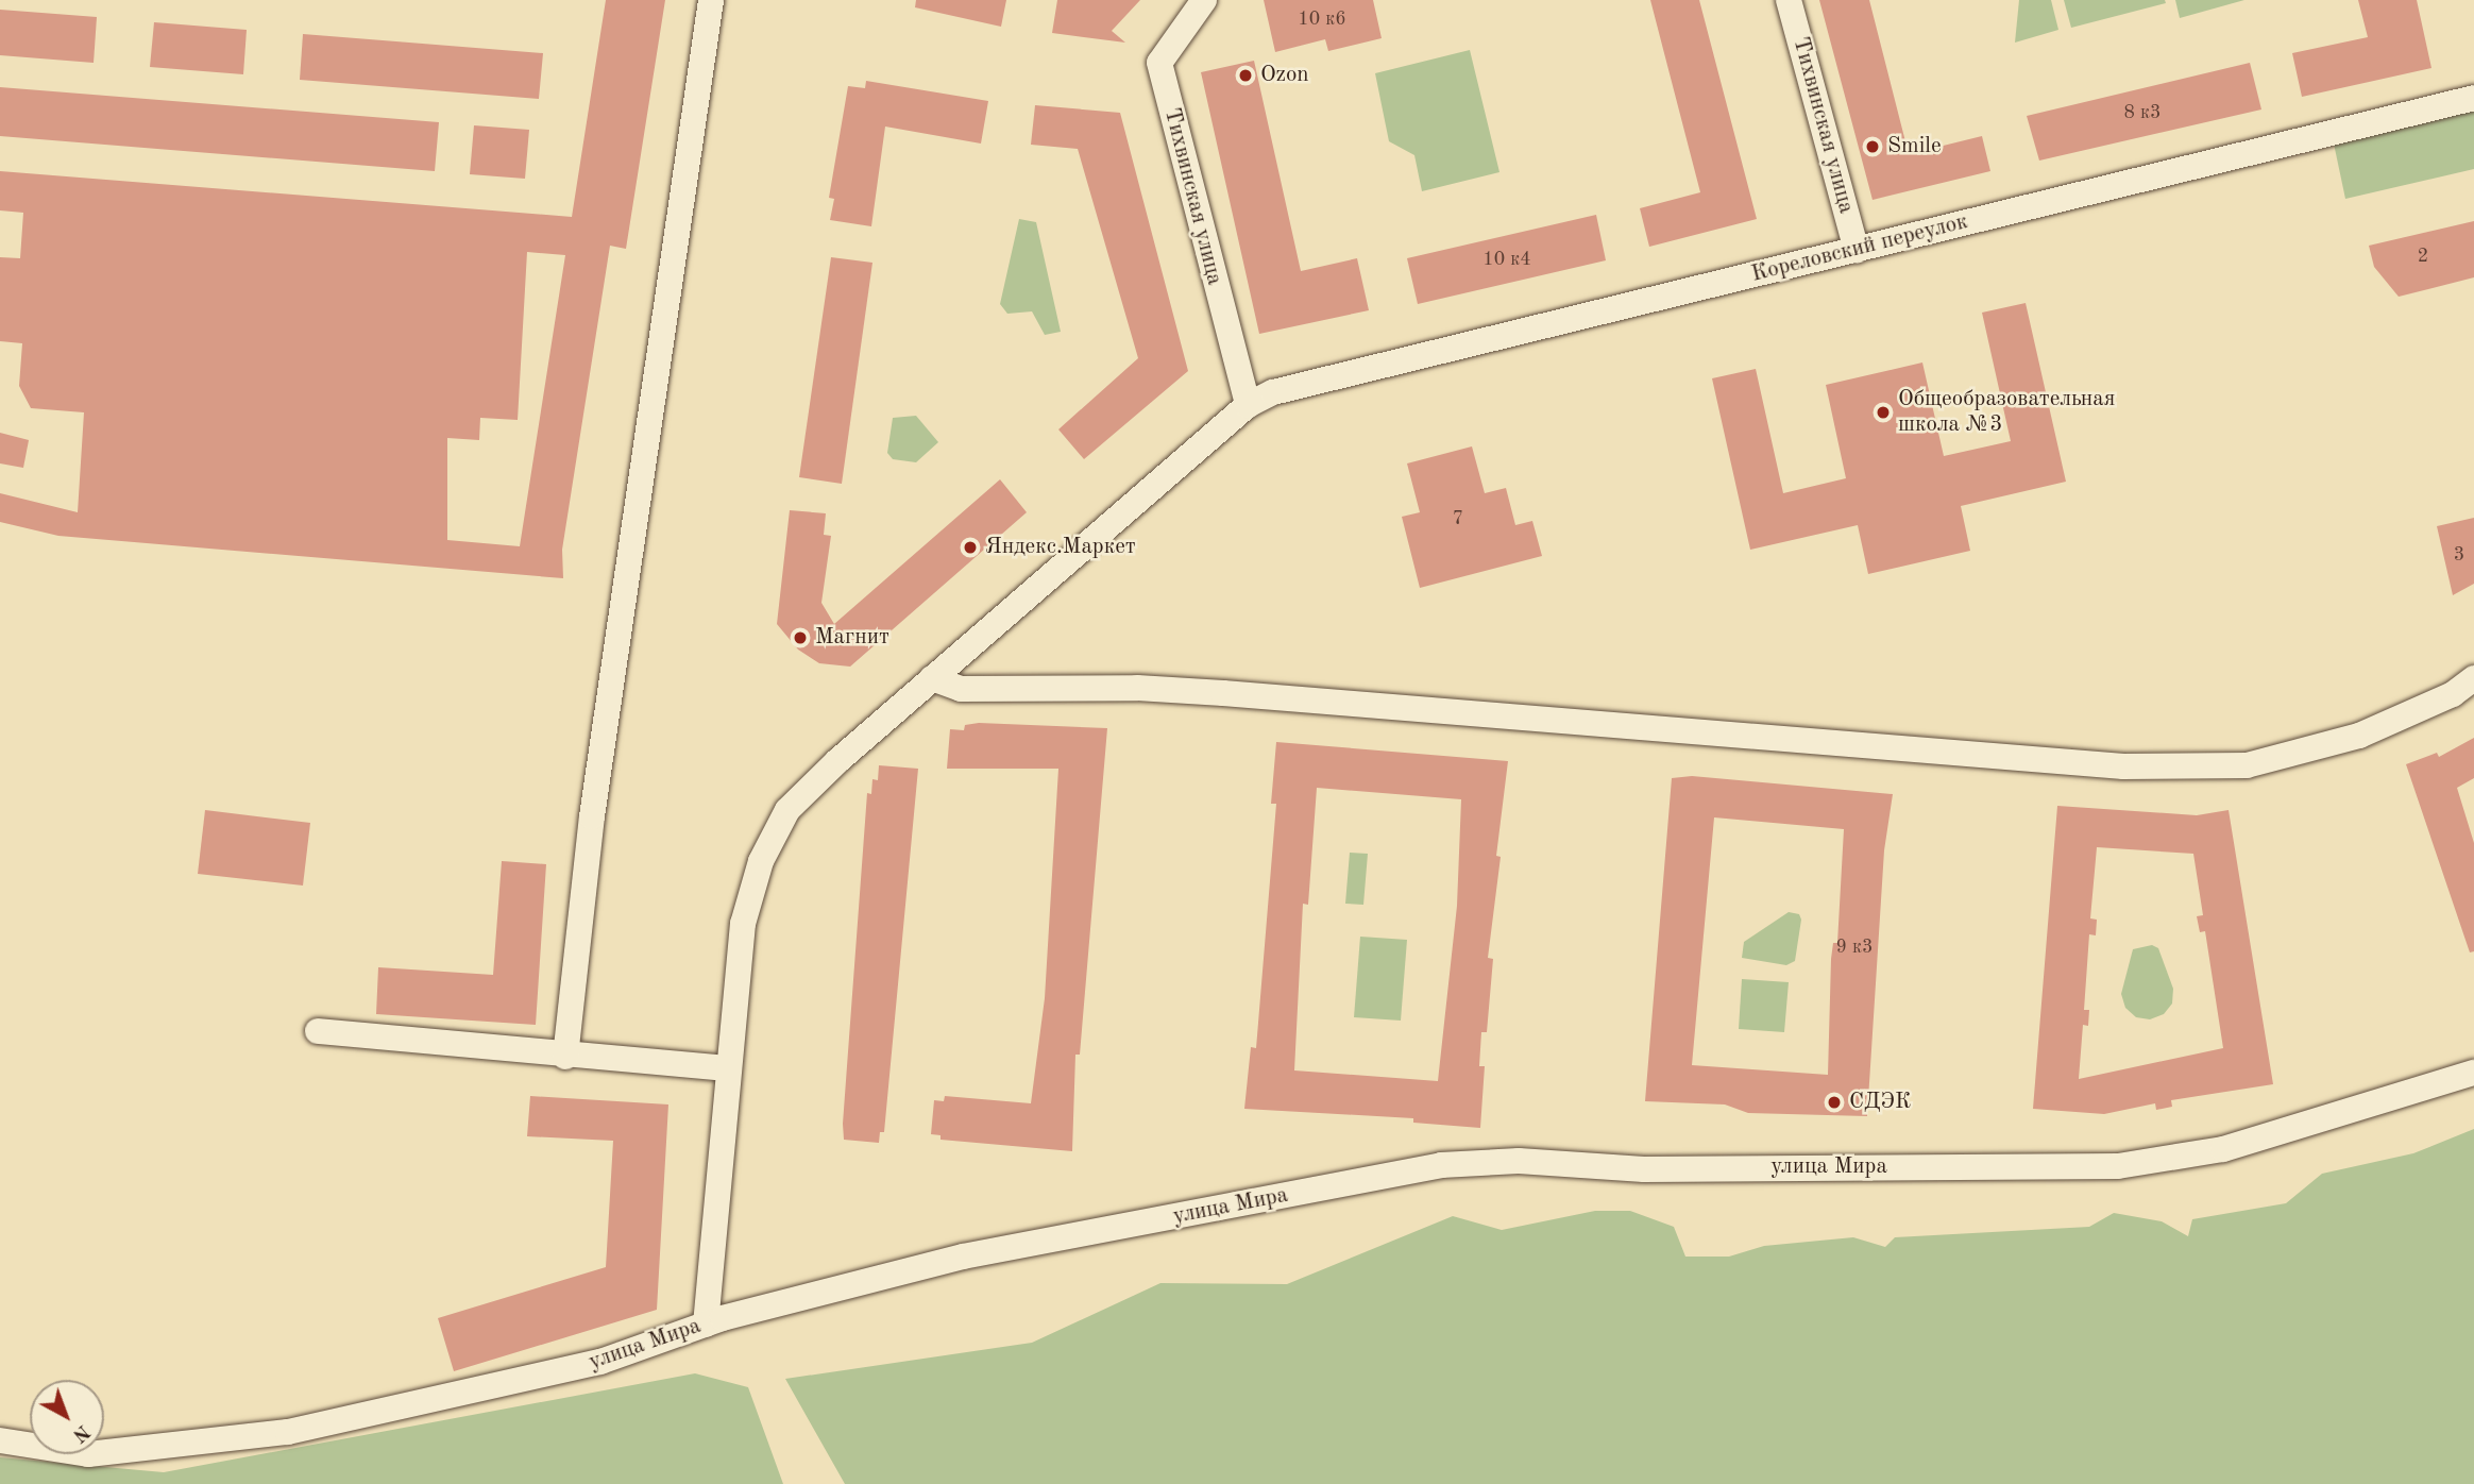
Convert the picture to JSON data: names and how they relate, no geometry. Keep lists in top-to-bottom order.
{
  "streets": {
    "street": ["Тихвинская улица", "Кореловский переулок", "улица Мира"]
  },
  "crossings": [
    ["Тихвинская улица", "Кореловский переулок"],
    ["Кореловский переулок", "улица Мира"]
  ],
  "places": [
    "Ozon",
    "Smile",
    "Общеобразовательная школа №3",
    "Яндекс.Маркет",
    "Магнит",
    "СДЭК"
  ],
  "house_numbers": [
    "10 к6",
    "8 к3",
    "2",
    "10 к4",
    "7",
    "3",
    "9 к3"
  ],
  "north": "bottom right"
}
